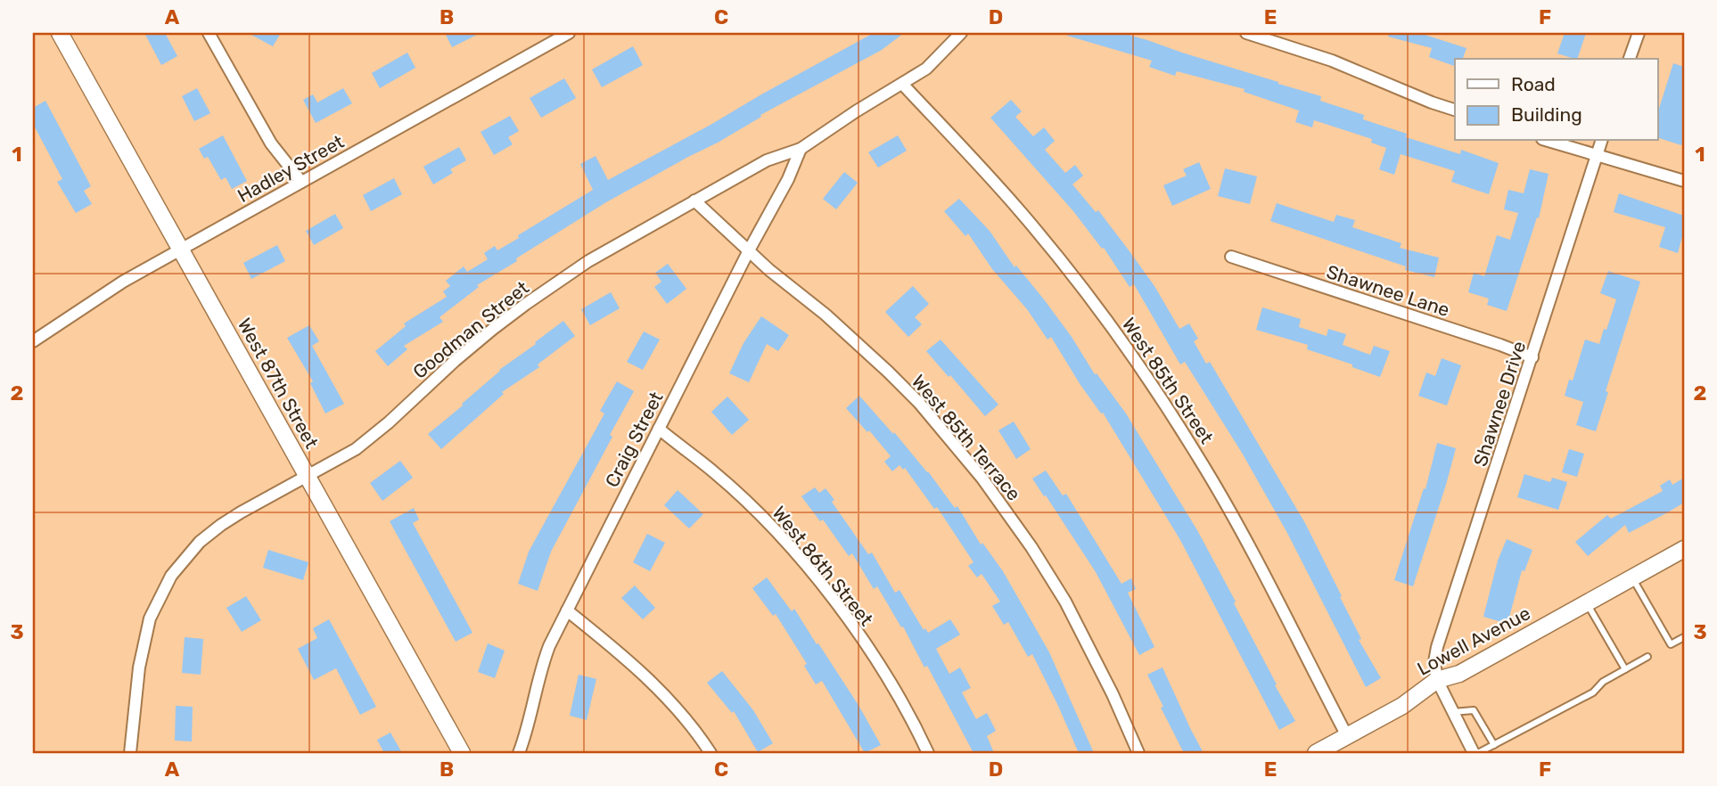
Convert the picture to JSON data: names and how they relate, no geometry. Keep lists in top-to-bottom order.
{
  "streets": {
    "street": [
      "Hadley Street",
      "Shawnee Lane",
      "Goodman Street",
      "West 85th Street",
      "West 87th Street",
      "Shawnee Drive",
      "West 85th Terrace",
      "Craig Street",
      "West 86th Street",
      "Lowell Avenue"
    ]
  },
  "crossings": [
    ["Hadley Street", "West 87th Street"],
    ["Shawnee Lane", "Shawnee Drive"],
    ["Goodman Street", "West 85th Street"],
    ["Goodman Street", "West 87th Street"],
    ["Goodman Street", "West 85th Terrace"],
    ["Goodman Street", "Craig Street"],
    ["West 85th Street", "Lowell Avenue"],
    ["Shawnee Drive", "Lowell Avenue"],
    ["West 85th Terrace", "Craig Street"],
    ["Craig Street", "West 86th Street"]
  ],
  "legend": ["Road", "Building"],
  "grid": {
    "columns": [
      "A",
      "B",
      "C",
      "D",
      "E",
      "F"
    ],
    "rows": ["1", "2", "3"]
  }
}
